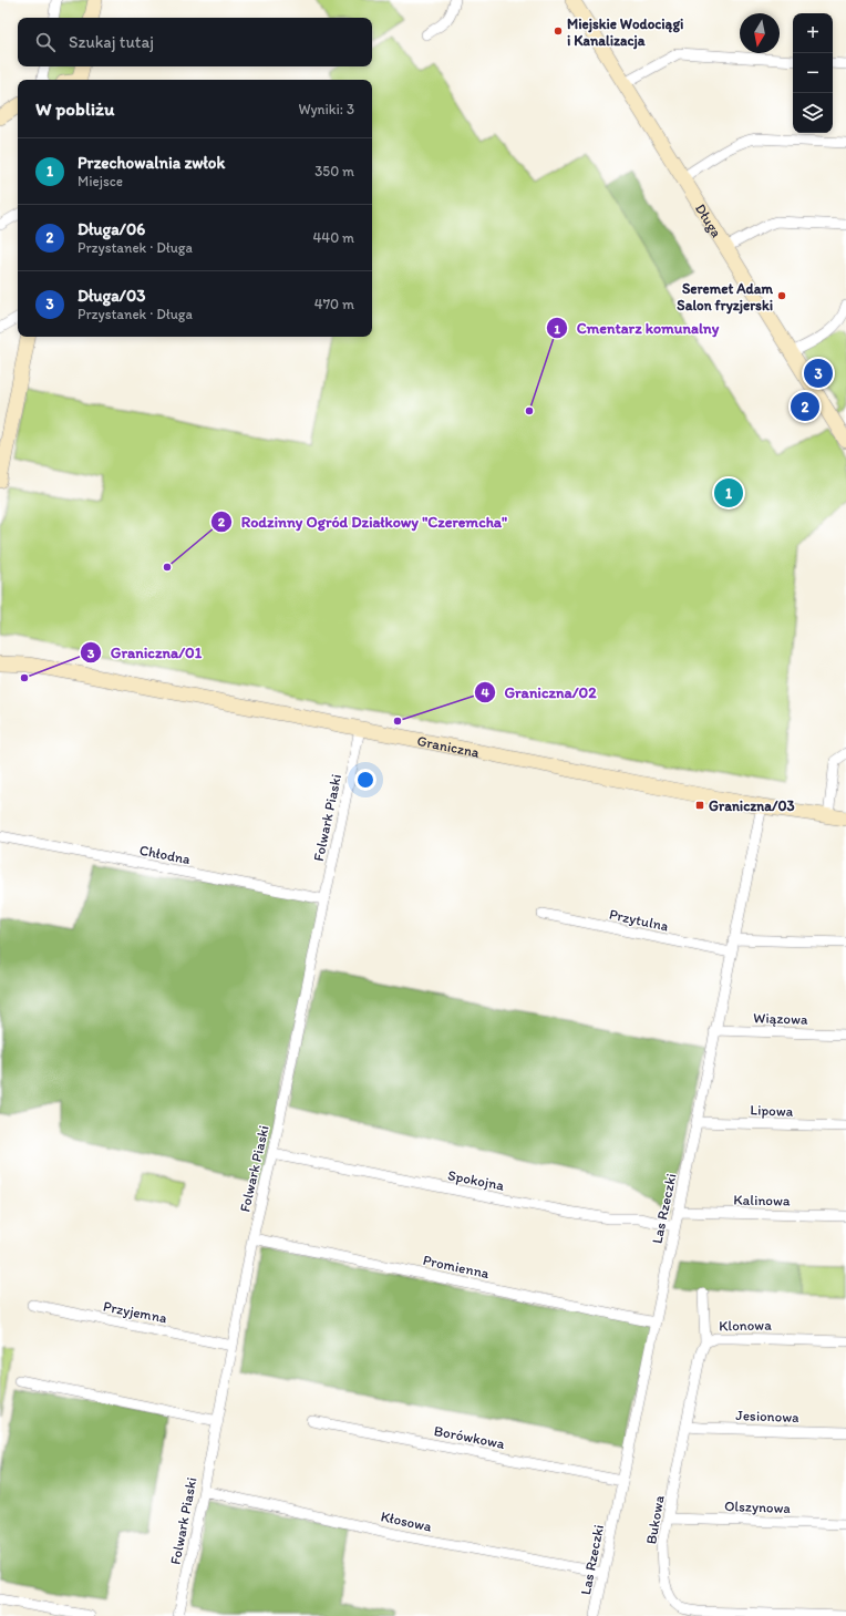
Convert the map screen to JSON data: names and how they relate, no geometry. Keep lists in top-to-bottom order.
{
  "streets": {
    "main road": ["Długa", "Graniczna"],
    "street": [
      "Folwark Piaski",
      "Chłodna",
      "Przytulna",
      "Wiązowa",
      "Lipowa",
      "Spokojna",
      "Kalinowa",
      "Las Rzeczki",
      "Promienna",
      "Przyjemna",
      "Klonowa",
      "Jesionowa",
      "Borówkowa",
      "Olszynowa",
      "Bukowa",
      "Kłosowa"
    ]
  },
  "crossings": [
    ["Graniczna", "Folwark Piaski"],
    ["Graniczna", "Las Rzeczki"],
    ["Folwark Piaski", "Chłodna"],
    ["Folwark Piaski", "Spokojna"],
    ["Folwark Piaski", "Promienna"],
    ["Folwark Piaski", "Przyjemna"],
    ["Folwark Piaski", "Kłosowa"],
    ["Przytulna", "Las Rzeczki"],
    ["Wiązowa", "Las Rzeczki"],
    ["Lipowa", "Las Rzeczki"],
    ["Spokojna", "Las Rzeczki"],
    ["Kalinowa", "Las Rzeczki"],
    ["Las Rzeczki", "Promienna"],
    ["Las Rzeczki", "Borówkowa"],
    ["Las Rzeczki", "Kłosowa"],
    ["Klonowa", "Jesionowa"],
    ["Klonowa", "Bukowa"],
    ["Jesionowa", "Bukowa"],
    ["Olszynowa", "Bukowa"]
  ],
  "places": {
    "other": [
      "Miejskie Wodociągi i Kanalizacja",
      "Seremet Adam Salon fryzjerski",
      "Cmentarz komunalny",
      "Rodzinny Ogród Działkowy \"Czeremcha\"",
      "Graniczna/01",
      "Graniczna/02"
    ],
    "transit": ["Graniczna/03"]
  },
  "north": "bottom",
  "page": {
    "map_buttons": ["+", "−"],
    "search": "Szukaj tutaj",
    "heading": ["W pobliżu", "Wyniki: 3"],
    "list": [
      {
        "mark": "1",
        "name": "Przechowalnia zwłok",
        "note": "Miejsce",
        "value": "350 m"
      },
      {
        "mark": "2",
        "name": "Długa/06",
        "note": "Przystanek · Długa",
        "value": "440 m"
      },
      {
        "mark": "3",
        "name": "Długa/03",
        "note": "Przystanek · Długa",
        "value": "470 m"
      }
    ],
    "pins": ["3", "2", "1"]
  }
}
